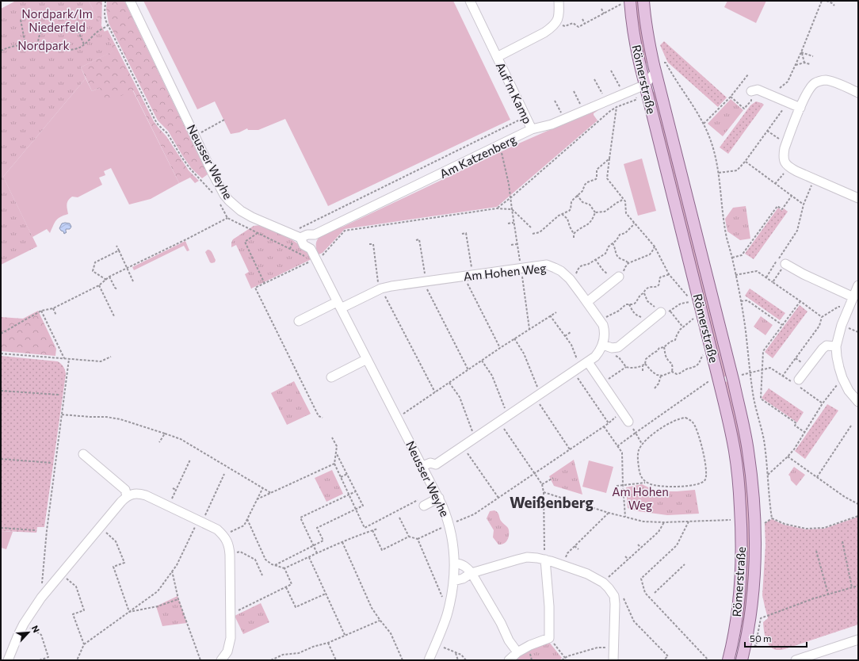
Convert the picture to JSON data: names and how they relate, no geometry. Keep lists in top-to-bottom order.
{
  "streets": {
    "main road": ["Römerstraße"],
    "street": [
      "Auf'm Kamp",
      "Am Katzenberg",
      "Neusser Weyhe",
      "Am Hohen Weg"
    ]
  },
  "crossings": [
    ["Römerstraße", "Am Katzenberg"],
    ["Auf'm Kamp", "Am Katzenberg"],
    ["Am Katzenberg", "Neusser Weyhe"],
    ["Neusser Weyhe", "Am Hohen Weg"]
  ],
  "districts": ["Weißenberg"],
  "parks": ["Nordpark/Im Niederfeld", "Nordpark", "Am Hohen Weg"],
  "scale_bar": "50 m",
  "north": "top right"
}
